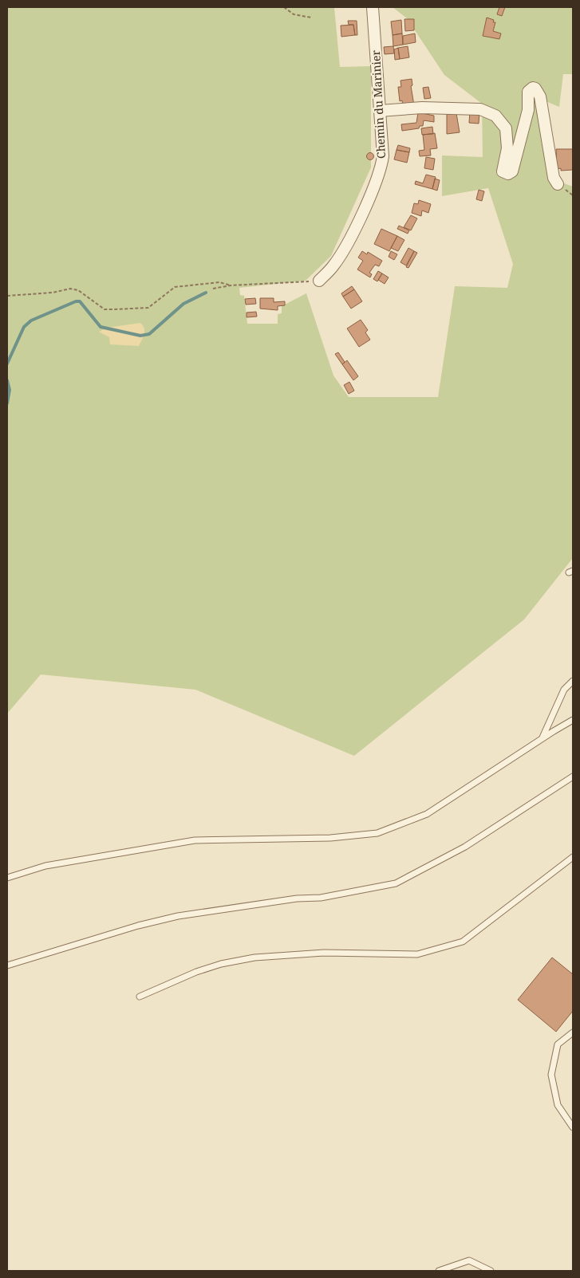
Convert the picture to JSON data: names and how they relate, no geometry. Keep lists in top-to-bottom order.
{
  "streets": {
    "street": ["Chemin du Marinier"]
  }
}
